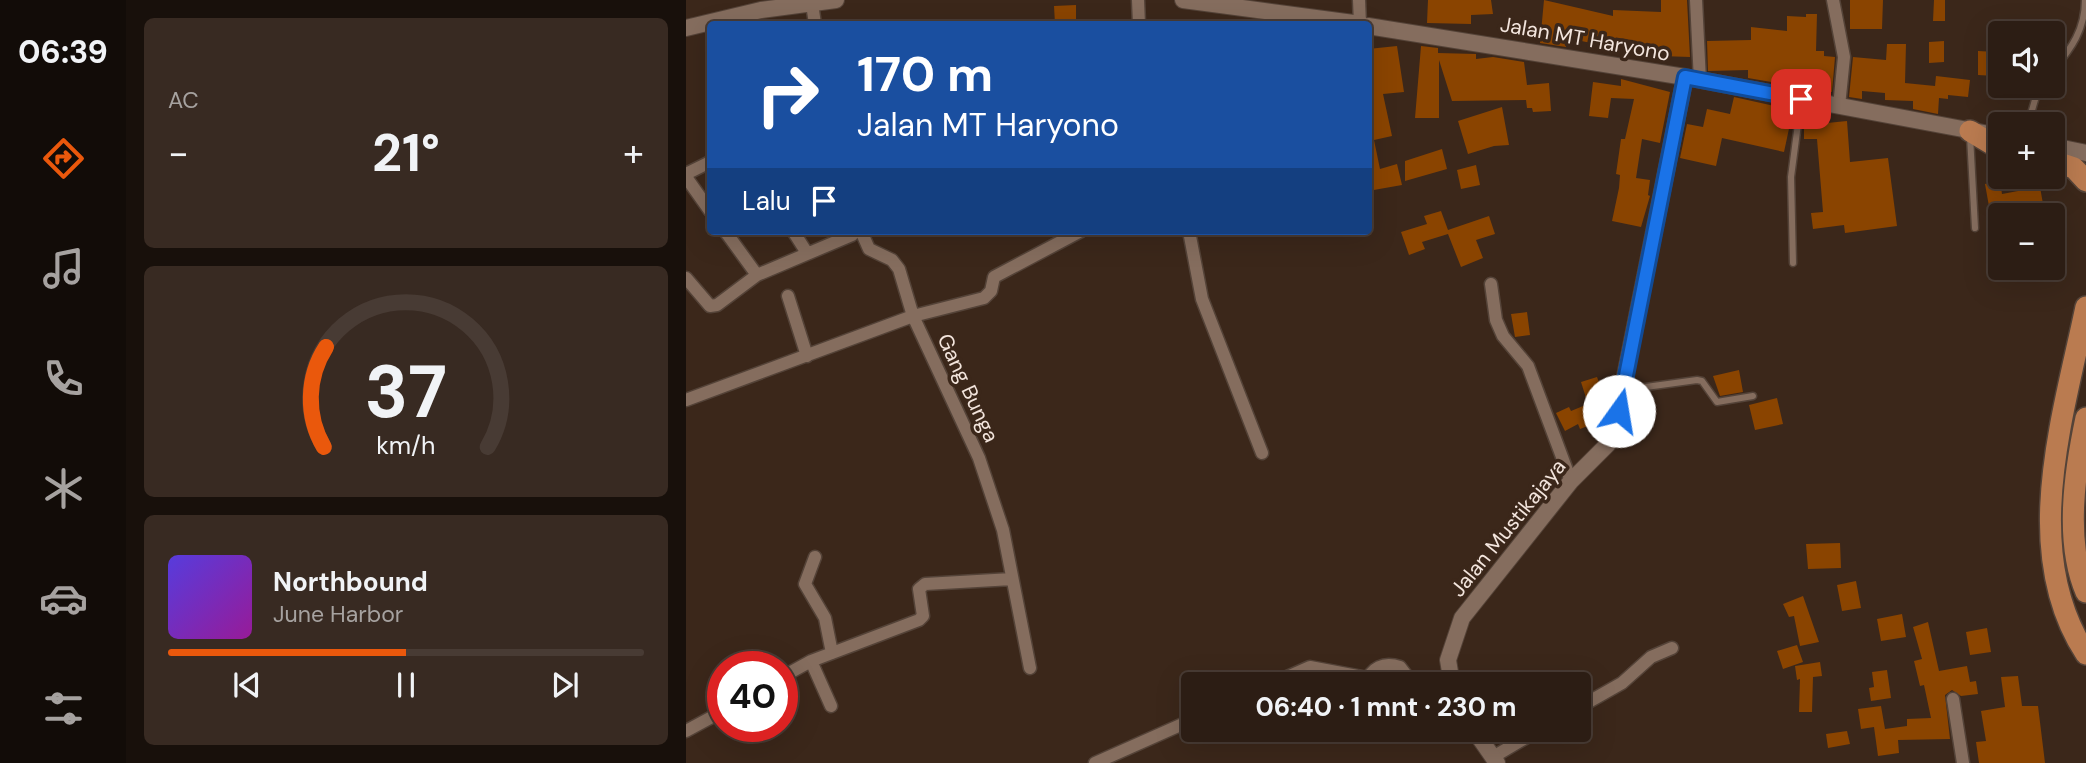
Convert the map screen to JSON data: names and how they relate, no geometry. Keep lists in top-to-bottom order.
{
  "streets": {
    "main road": ["Jalan MT Haryono", "Jalan Mustikajaya"],
    "street": ["Gang Bunga"]
  },
  "crossings": [
    ["Jalan MT Haryono", "Jalan Mustikajaya"]
  ],
  "page": {
    "tabs": "06:39",
    "tile": "AC",
    "map_buttons": ["+", "−"],
    "turn": ["170 m", "Jalan MT Haryono"],
    "heat": ["−", "21°", "+"],
    "then": "Lalu",
    "song": ["Northbound", "June Harbor"],
    "limit": "40",
    "trip": "06:40 · 1 mnt · 230 m",
    "gauge": ["37", "km/h"]
  }
}
